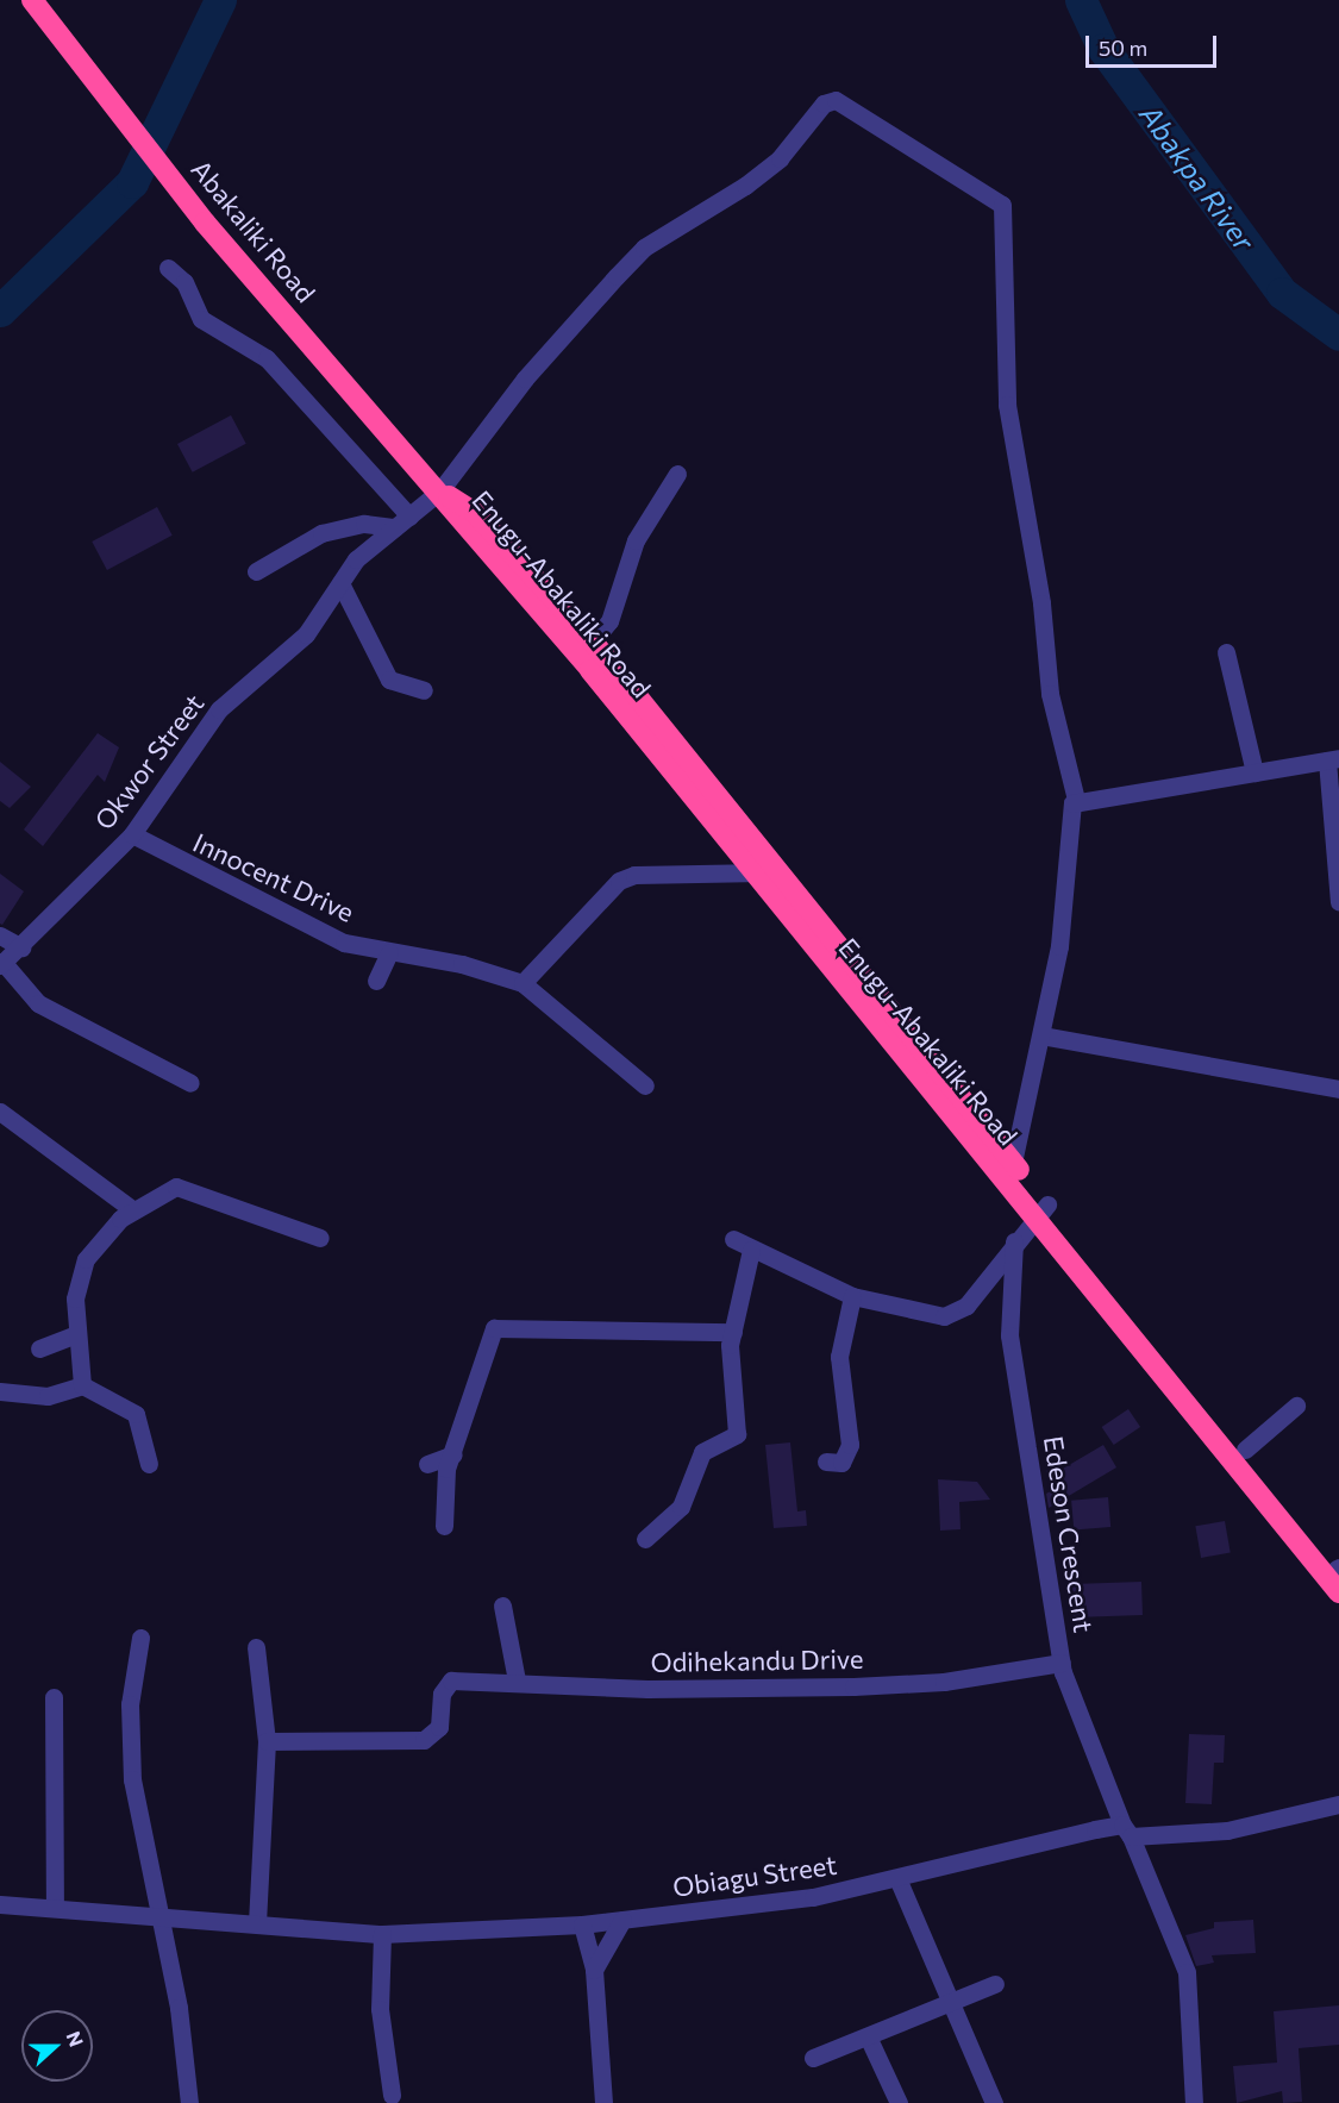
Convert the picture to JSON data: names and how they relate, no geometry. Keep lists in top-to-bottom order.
{
  "streets": {
    "highway": ["Abakaliki Road", "Enugu-Abakaliki Road"],
    "street": [
      "Okwor Street",
      "Innocent Drive",
      "Edeson Crescent",
      "Odihekandu Drive",
      "Obiagu Street"
    ]
  },
  "crossings": [
    ["Abakaliki Road", "Enugu-Abakaliki Road"],
    ["Abakaliki Road", "Okwor Street"],
    ["Enugu-Abakaliki Road", "Okwor Street"],
    ["Okwor Street", "Innocent Drive"],
    ["Edeson Crescent", "Odihekandu Drive"],
    ["Edeson Crescent", "Obiagu Street"]
  ],
  "water": ["Abakpa River"],
  "scale_bar": "50 m",
  "north": "right"
}
